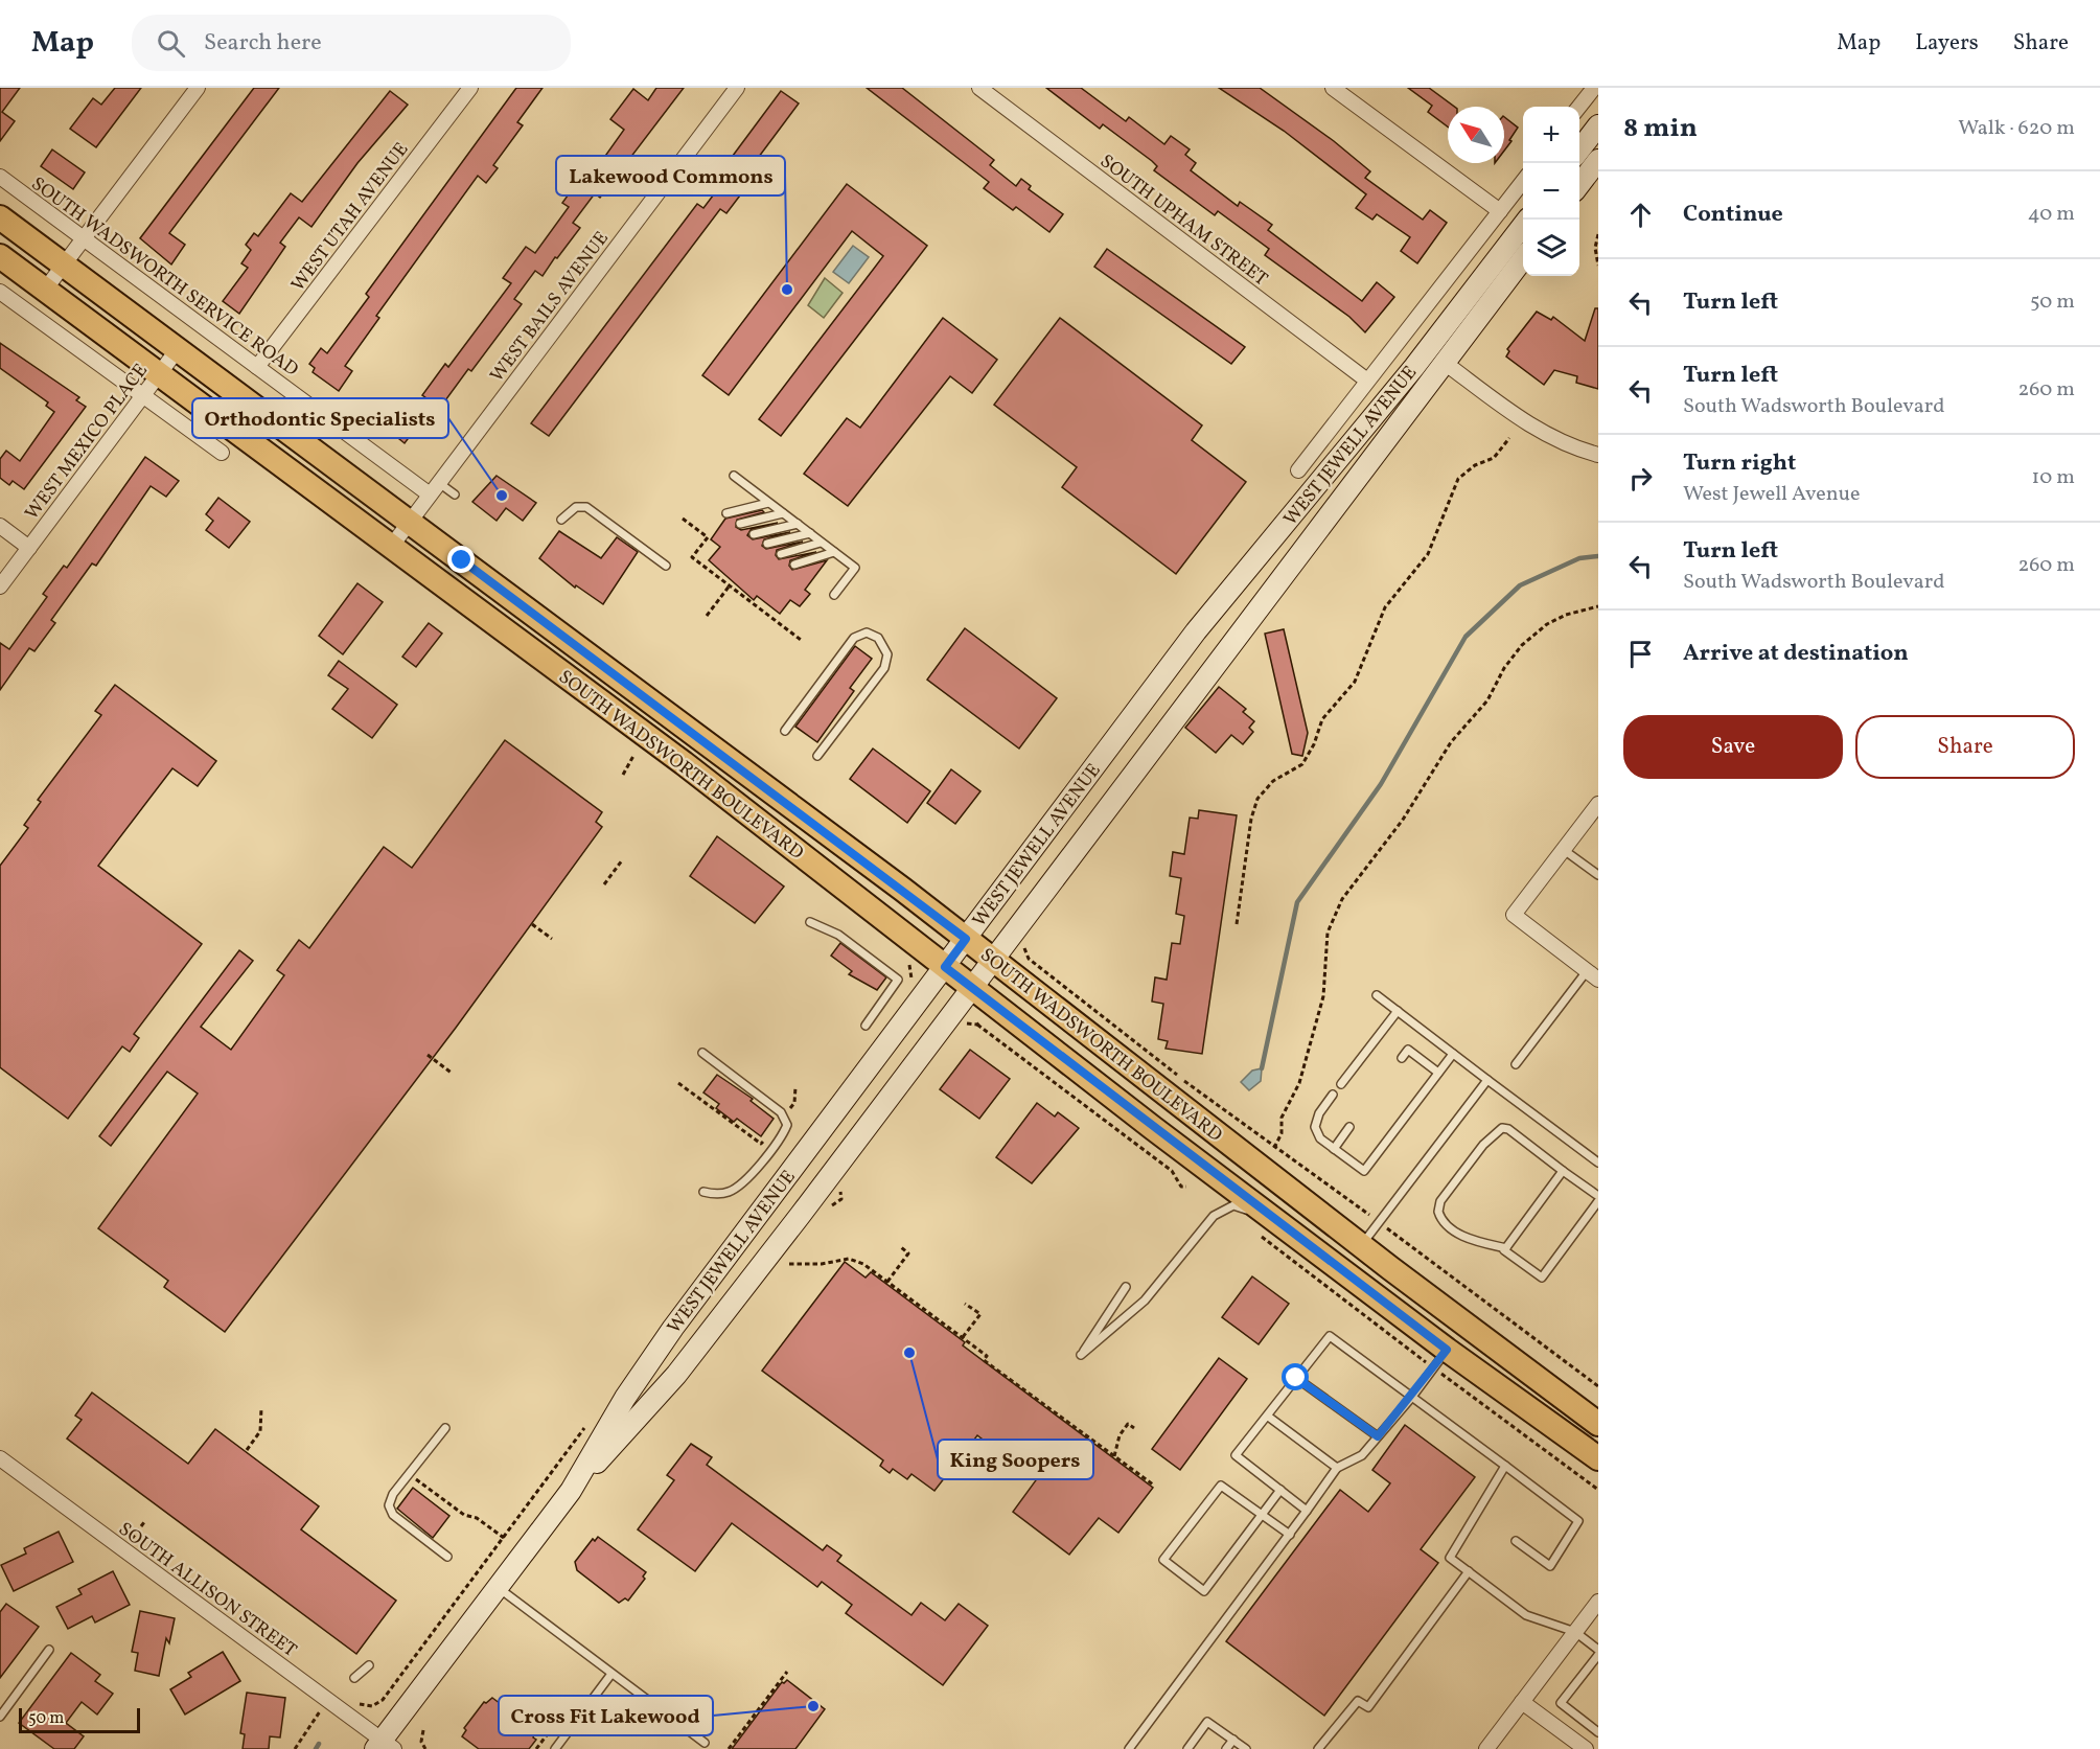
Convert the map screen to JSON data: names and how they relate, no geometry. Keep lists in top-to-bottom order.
{
  "streets": {
    "main road": ["WEST JEWELL AVENUE", "SOUTH WADSWORTH BOULEVARD"],
    "street": [
      "WEST UTAH AVENUE",
      "SOUTH UPHAM STREET",
      "SOUTH WADSWORTH SERVICE ROAD",
      "WEST BAILS AVENUE",
      "WEST MEXICO PLACE",
      "SOUTH ALLISON STREET"
    ]
  },
  "crossings": [
    ["WEST UTAH AVENUE", "SOUTH WADSWORTH SERVICE ROAD"],
    ["SOUTH UPHAM STREET", "WEST JEWELL AVENUE"],
    ["SOUTH WADSWORTH SERVICE ROAD", "WEST BAILS AVENUE"],
    ["WEST BAILS AVENUE", "SOUTH WADSWORTH BOULEVARD"],
    ["WEST MEXICO PLACE", "SOUTH WADSWORTH BOULEVARD"],
    ["WEST JEWELL AVENUE", "SOUTH WADSWORTH BOULEVARD"],
    ["WEST JEWELL AVENUE", "SOUTH ALLISON STREET"]
  ],
  "places": [
    "Lakewood Commons",
    "Orthodontic Specialists",
    "King Soopers",
    "Cross Fit Lakewood"
  ],
  "scale_bar": "50 m",
  "north": "top left",
  "page": {
    "header": "Map",
    "search": "Search here",
    "nav": ["Map", "Layers", "Share"],
    "heading": ["8 min", "Walk · 620 m"],
    "map_buttons": ["+", "−"],
    "list": [
      ["Continue", "40 m"],
      ["Turn left", "50 m"],
      ["Turn left", "South Wadsworth Boulevard", "260 m"],
      ["Turn right", "West Jewell Avenue", "10 m"],
      ["Turn left", "South Wadsworth Boulevard", "260 m"],
      "Arrive at destination"
    ],
    "buttons": ["Save", "Share"],
    "scale": "50 m"
  }
}
